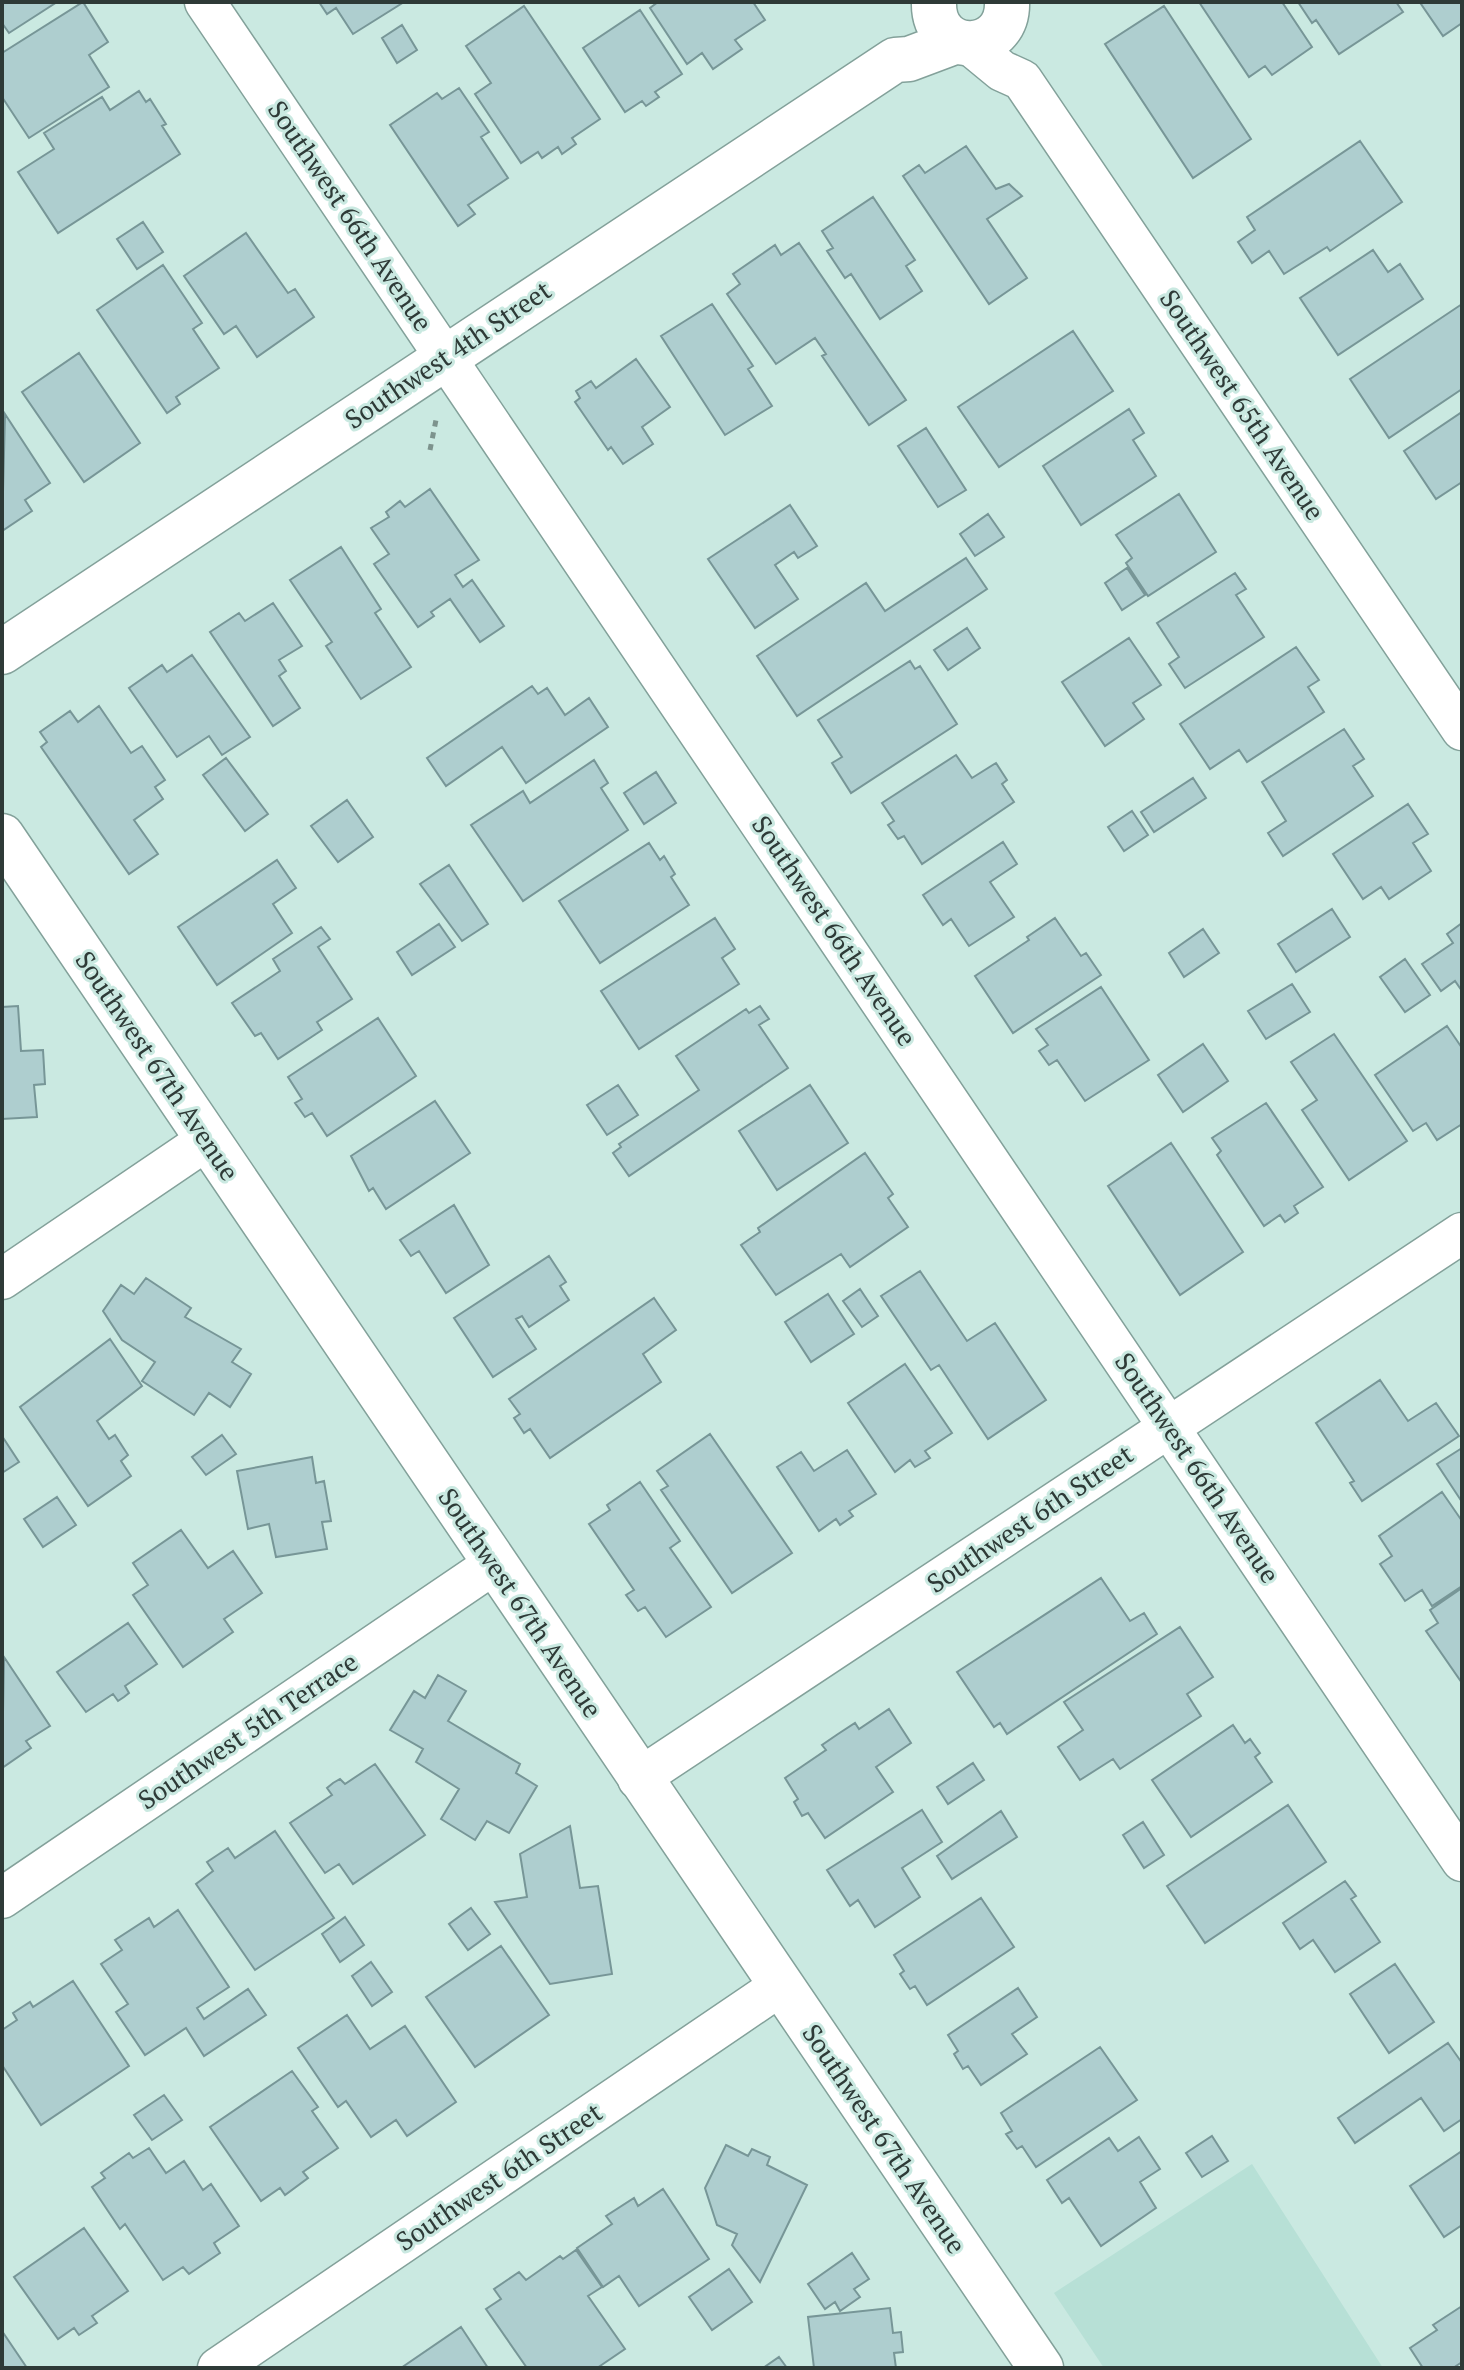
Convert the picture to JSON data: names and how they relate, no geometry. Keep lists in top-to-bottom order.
{
  "streets": {
    "main road": ["Southwest 4th Street", "Southwest 67th Avenue"],
    "street": [
      "Southwest 66th Avenue",
      "Southwest 65th Avenue",
      "Southwest 6th Street",
      "Southwest 5th Terrace"
    ]
  },
  "crossings": [
    ["Southwest 66th Avenue", "Southwest 4th Street"],
    ["Southwest 66th Avenue", "Southwest 6th Street"],
    ["Southwest 4th Street", "Southwest 65th Avenue"],
    ["Southwest 67th Avenue", "Southwest 6th Street"],
    ["Southwest 67th Avenue", "Southwest 5th Terrace"]
  ]
}
